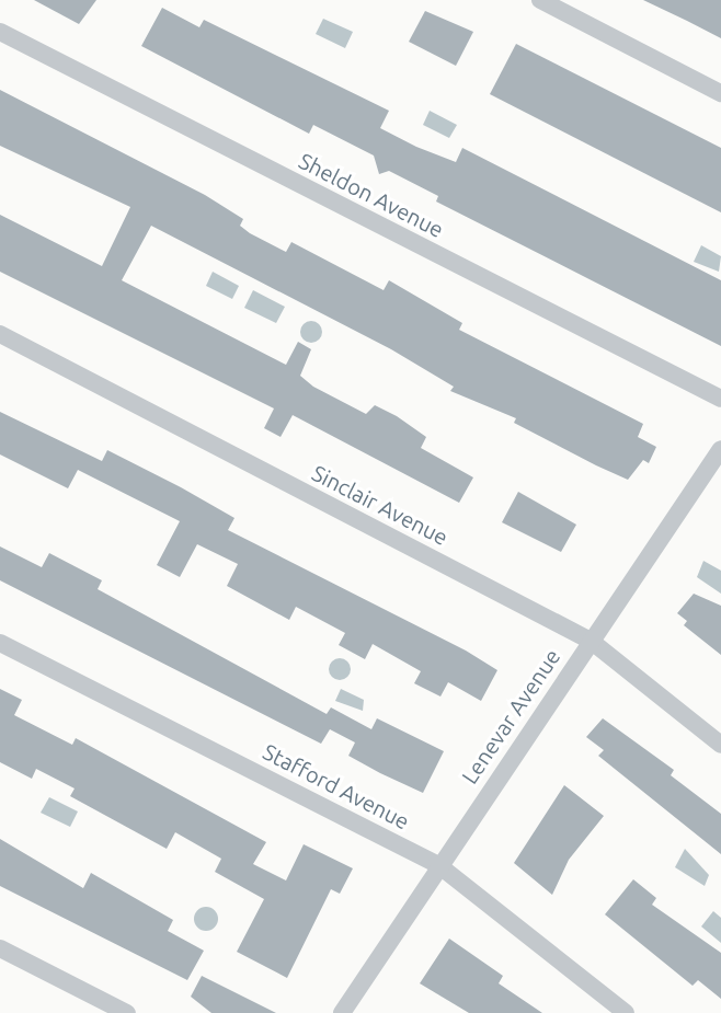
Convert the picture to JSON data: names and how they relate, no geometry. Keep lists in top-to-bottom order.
{
  "streets": {
    "street": [
      "Sheldon Avenue",
      "Sinclair Avenue",
      "Lenevar Avenue",
      "Stafford Avenue"
    ]
  },
  "crossings": [
    ["Sinclair Avenue", "Lenevar Avenue"],
    ["Lenevar Avenue", "Stafford Avenue"]
  ]
}
